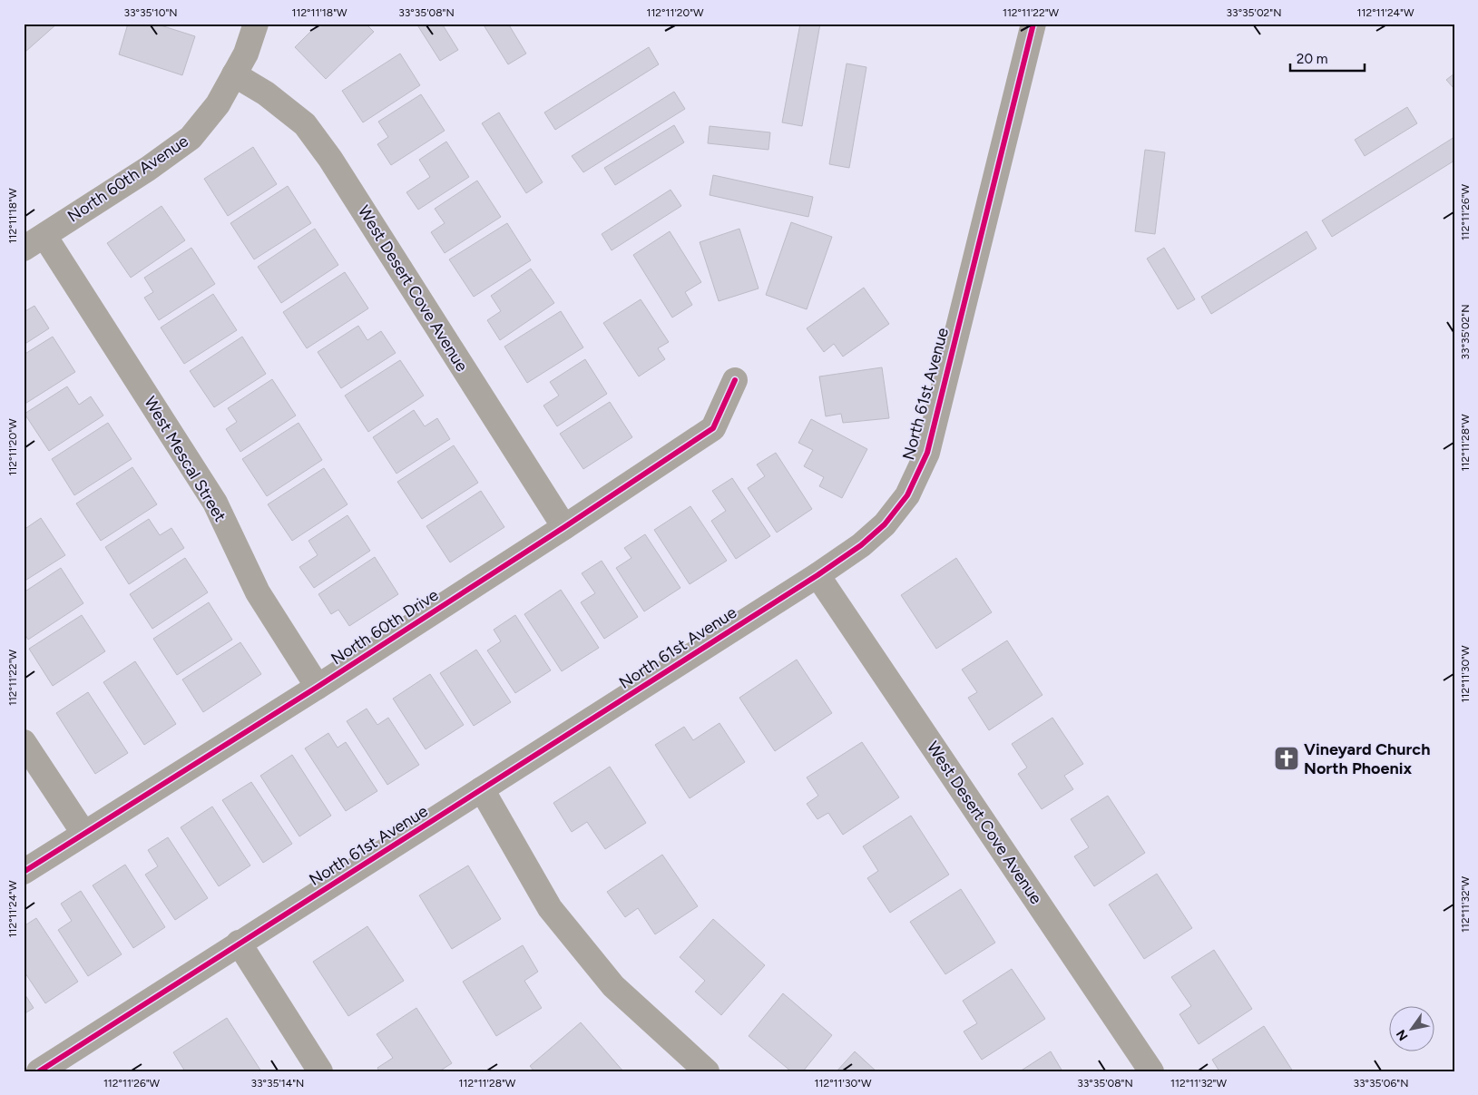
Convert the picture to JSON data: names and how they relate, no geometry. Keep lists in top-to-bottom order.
{
  "streets": {
    "street": [
      "North 60th Avenue",
      "West Desert Cove Avenue",
      "North 61st Avenue",
      "West Mescal Street",
      "North 60th Drive"
    ]
  },
  "crossings": [
    ["North 60th Avenue", "West Desert Cove Avenue"],
    ["North 60th Avenue", "West Mescal Street"],
    ["West Desert Cove Avenue", "North 61st Avenue"],
    ["West Desert Cove Avenue", "North 60th Drive"],
    ["West Mescal Street", "North 60th Drive"]
  ],
  "places": {
    "church": ["Vineyard Church North Phoenix"]
  },
  "scale_bar": "20 m",
  "north": "bottom left",
  "coordinates": [
    "33°35'10\"N",
    "112°11'18\"W",
    "33°35'08\"N",
    "112°11'20\"W",
    "112°11'22\"W",
    "33°35'02\"N",
    "112°11'24\"W",
    "112°11'26\"W",
    "112°11'28\"W",
    "112°11'30\"W",
    "112°11'32\"W",
    "33°35'14\"N",
    "33°35'06\"N"
  ]
}
